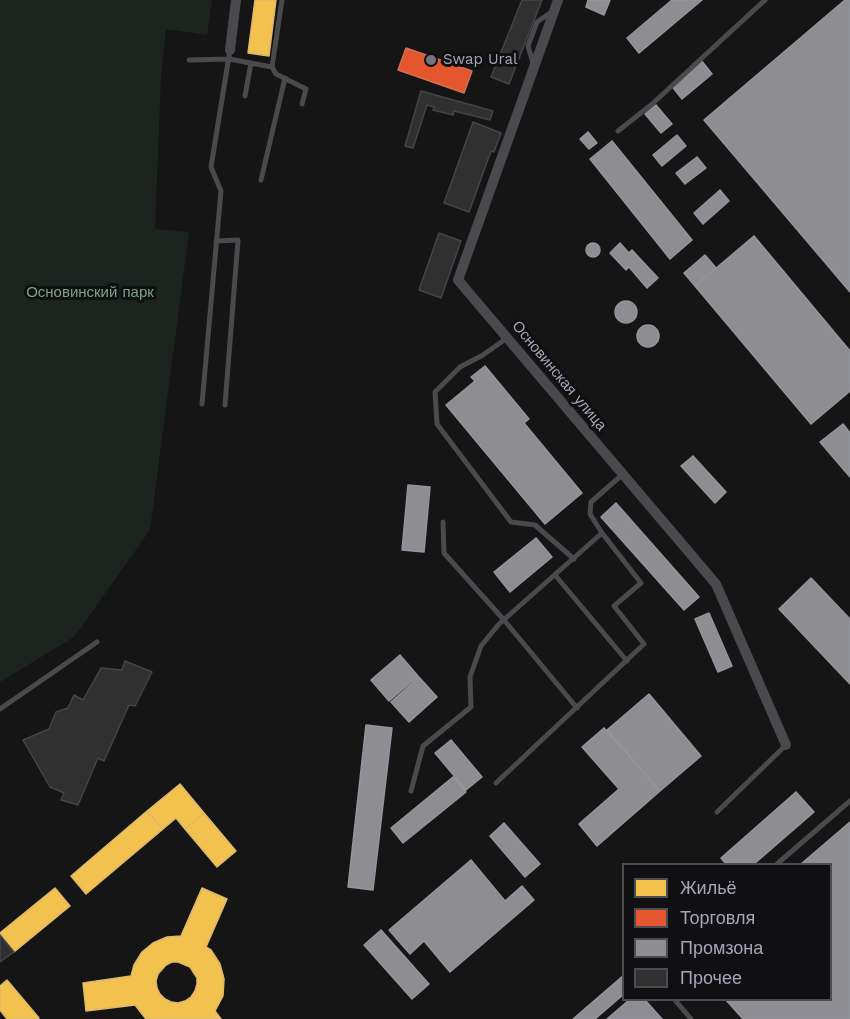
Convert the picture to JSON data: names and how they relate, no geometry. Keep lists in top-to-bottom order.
{
  "streets": {
    "street": ["Основинская улица"]
  },
  "parks": ["Основинский парк"],
  "places": ["Swap Ural"],
  "legend": [
    "Жильё",
    "Торговля",
    "Промзона",
    "Прочее"
  ]
}
